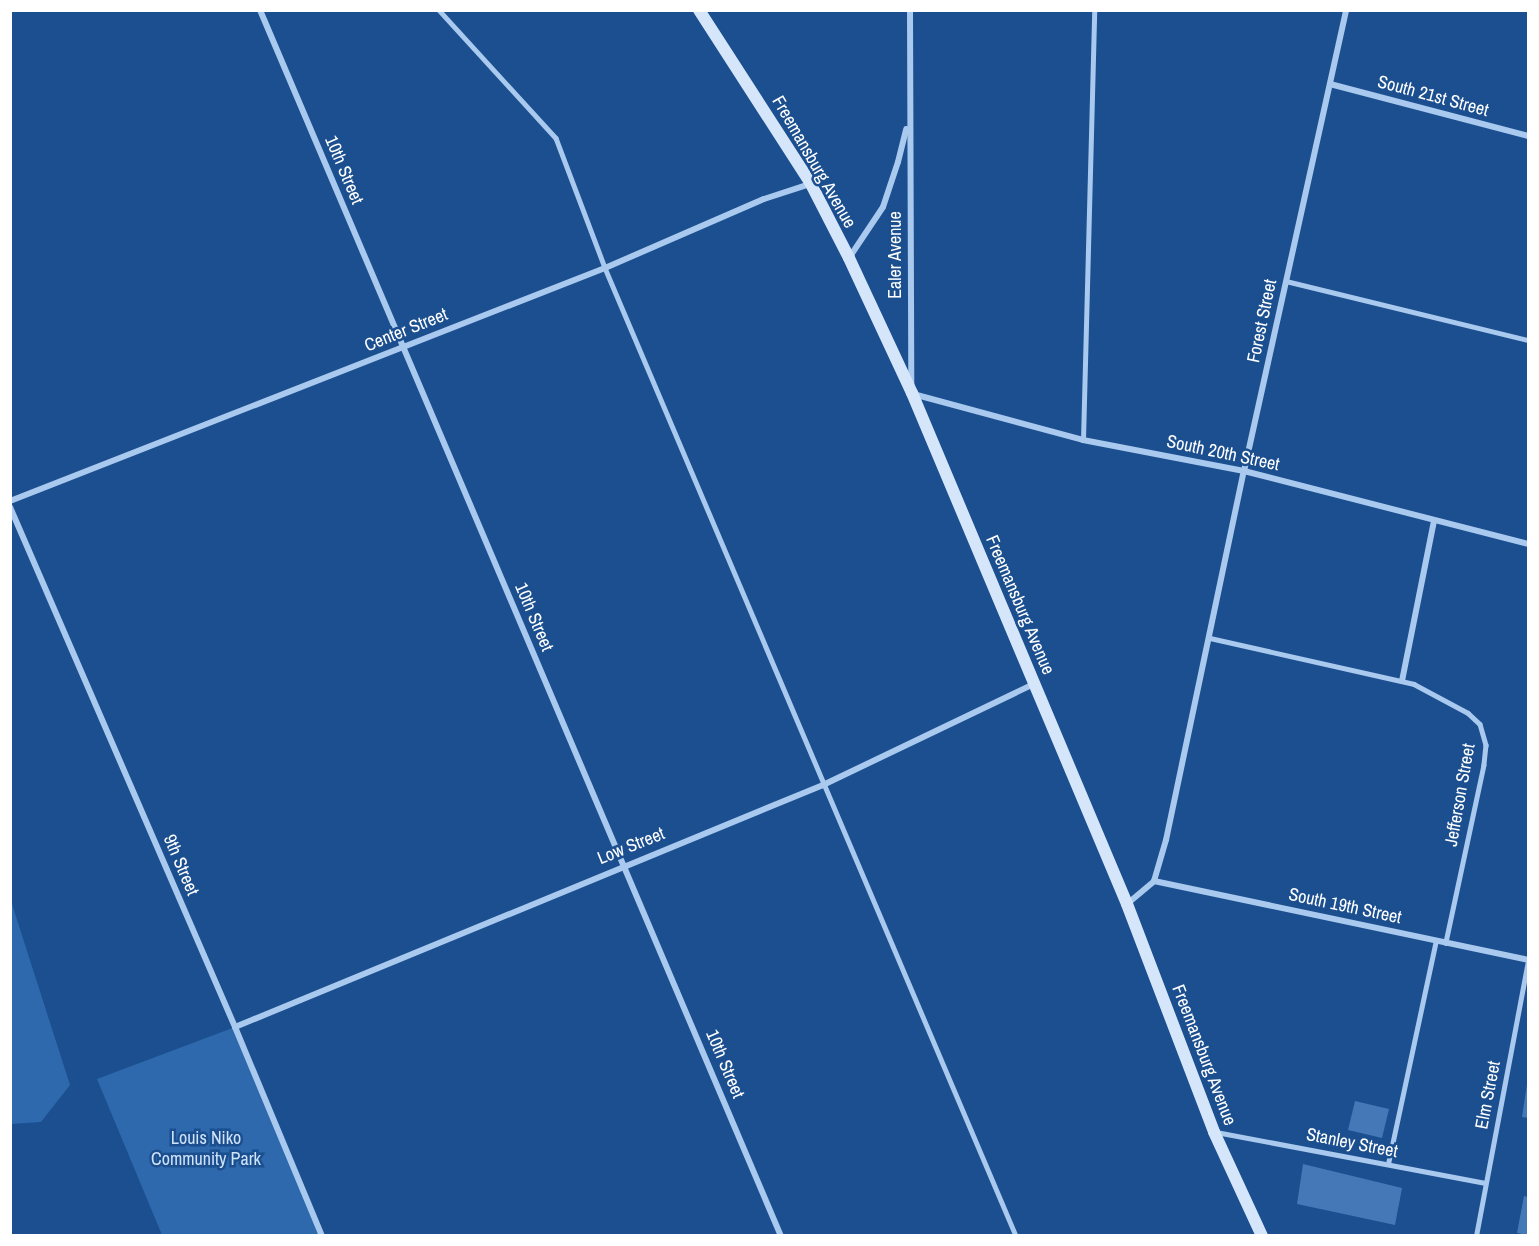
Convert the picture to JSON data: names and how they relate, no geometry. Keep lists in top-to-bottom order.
{
  "streets": {
    "main road": ["Freemansburg Avenue"],
    "street": [
      "South 21st Street",
      "10th Street",
      "Ealer Avenue",
      "Forest Street",
      "Center Street",
      "South 20th Street",
      "Low Street",
      "9th Street",
      "South 19th Street"
    ],
    "lane": ["Jefferson Street", "Elm Street", "Stanley Street"]
  },
  "crossings": [
    ["South 21st Street", "Forest Street"],
    ["Freemansburg Avenue", "Ealer Avenue"],
    ["Freemansburg Avenue", "Center Street"],
    ["Freemansburg Avenue", "South 20th Street"],
    ["Freemansburg Avenue", "Low Street"],
    ["Freemansburg Avenue", "Stanley Street"],
    ["10th Street", "Center Street"],
    ["10th Street", "Low Street"],
    ["Ealer Avenue", "South 20th Street"],
    ["Forest Street", "South 20th Street"],
    ["Forest Street", "Jefferson Street"],
    ["Jefferson Street", "South 19th Street"],
    ["Low Street", "9th Street"],
    ["South 19th Street", "Elm Street"],
    ["Elm Street", "Stanley Street"]
  ],
  "parks": ["Louis Niko Community Park"]
}
